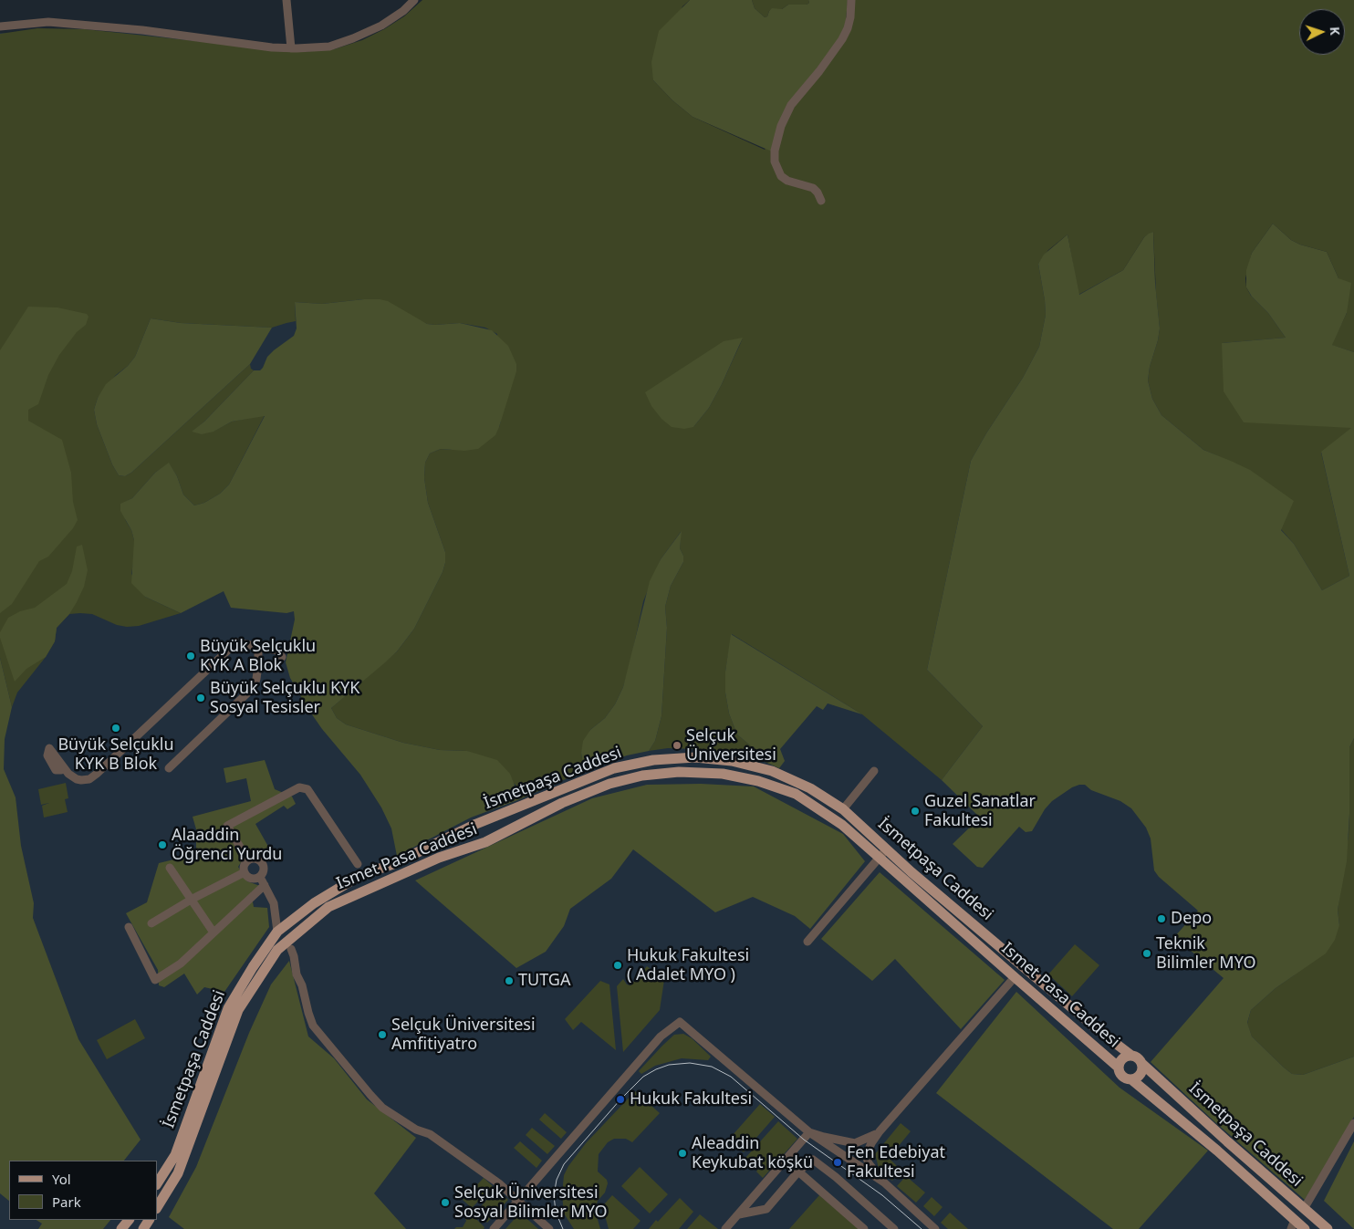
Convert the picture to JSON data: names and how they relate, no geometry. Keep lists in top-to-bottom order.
{
  "streets": {
    "main road": ["İsmetpaşa Caddesi", "Ismet Pasa Caddesi"]
  },
  "crossings": [
    ["İsmetpaşa Caddesi", "Ismet Pasa Caddesi"]
  ],
  "places": [
    "Büyük Selçuklu KYK A Blok",
    "Büyük Selçuklu KYK Sosyal Tesisler",
    "Büyük Selçuklu KYK B Blok",
    "Selçuk Üniversitesi",
    "Guzel Sanatlar Fakultesi",
    "Alaaddin Öğrenci Yurdu",
    "Depo",
    "Teknik Bilimler MYO",
    "Hukuk Fakultesi ( Adalet MYO )",
    "TUTGA",
    "Selçuk Üniversitesi Amfitiyatro",
    "Hukuk Fakultesi",
    "Aleaddin Keykubat köşkü",
    "Fen Edebiyat Fakultesi",
    "Selçuk Üniversitesi Sosyal Bilimler MYO"
  ],
  "legend": ["Yol", "Park"],
  "north": "right"
}
